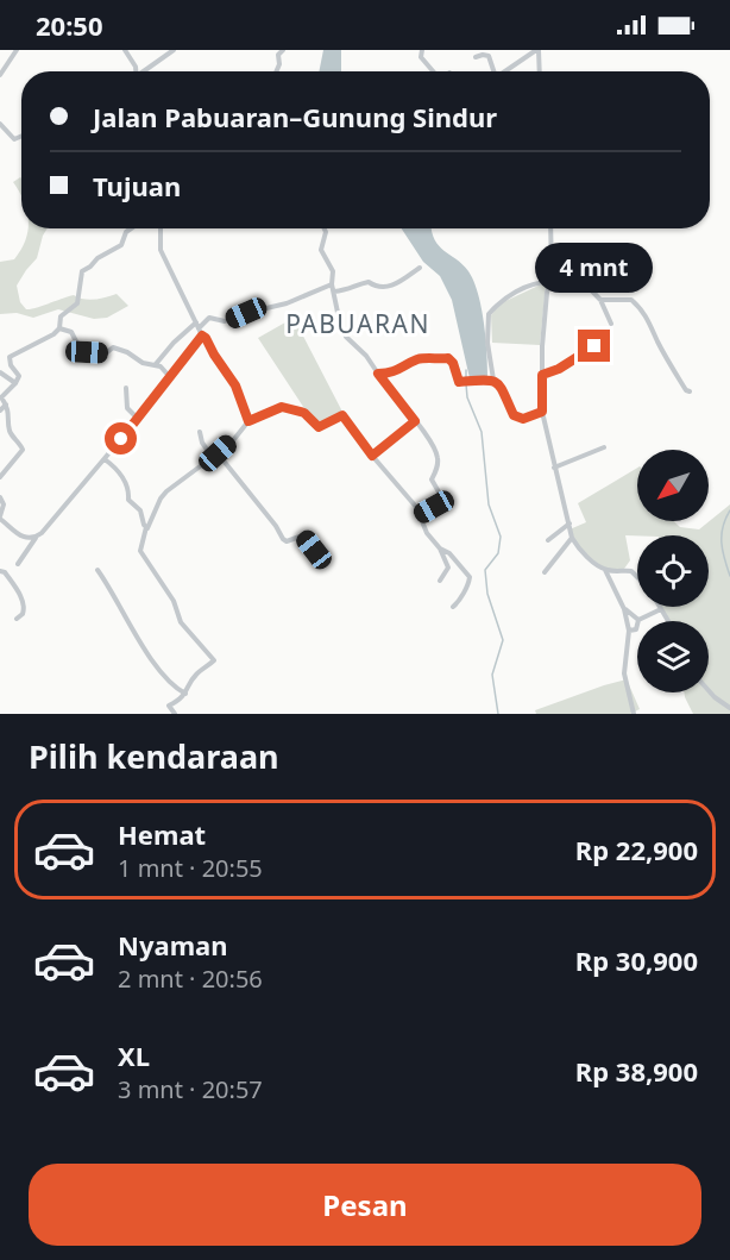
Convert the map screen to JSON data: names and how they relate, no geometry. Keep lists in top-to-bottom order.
{
  "districts": ["PABUARAN"],
  "north": "bottom left",
  "page": {
    "status": "20:50",
    "banner": ["Jalan Pabuaran–Gunung Sindur", "Tujuan"],
    "bubble": "4 mnt",
    "heading": "Pilih kendaraan",
    "list": [
      {
        "name": "Hemat",
        "note": "1 mnt · 20:55",
        "value": "Rp 22,900"
      },
      {
        "name": "Nyaman",
        "note": "2 mnt · 20:56",
        "value": "Rp 30,900"
      },
      {
        "name": "XL",
        "note": "3 mnt · 20:57",
        "value": "Rp 38,900"
      }
    ],
    "buttons": "Pesan"
  }
}
